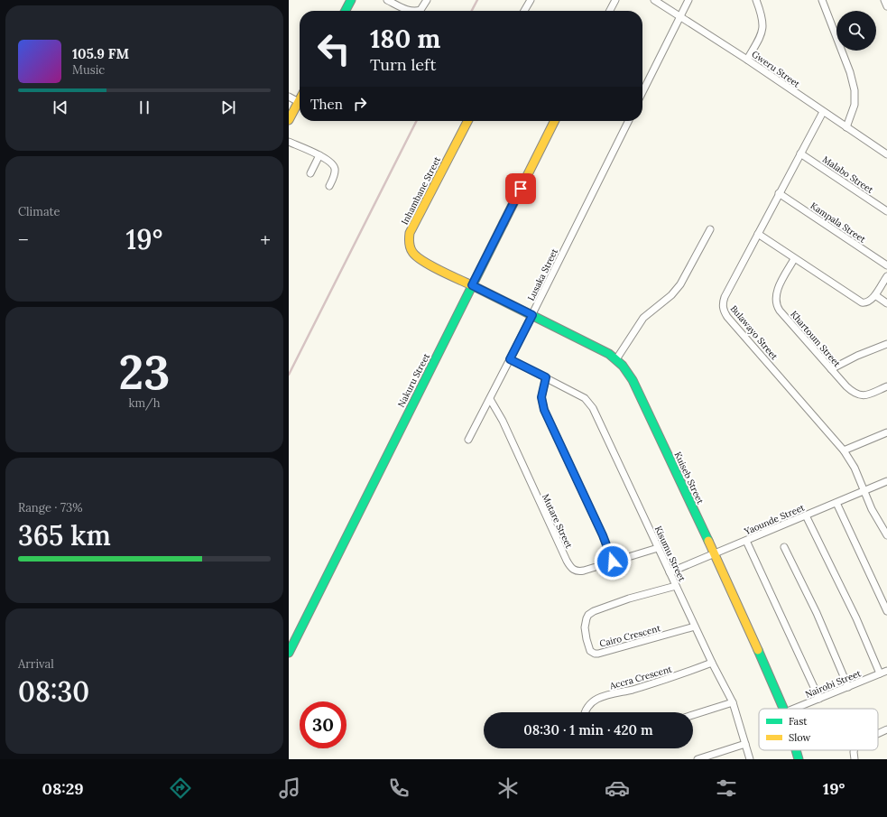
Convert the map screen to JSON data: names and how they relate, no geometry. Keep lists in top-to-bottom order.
{
  "streets": {
    "street": [
      "Gweru Street",
      "Malabo Street",
      "Inhambane Street",
      "Kampala Street",
      "Lusaka Street",
      "Bulawayo Street",
      "Khartoum Street",
      "Nakuru Street",
      "Kuiseb Street",
      "Yaounde Street",
      "Mutare Street",
      "Kisumu Street",
      "Cairo Crescent",
      "Accra Crescent",
      "Nairobi Street"
    ]
  },
  "crossings": [
    ["Gweru Street", "Bulawayo Street"],
    ["Malabo Street", "Bulawayo Street"],
    ["Inhambane Street", "Nakuru Street"],
    ["Inhambane Street", "Kuiseb Street"],
    ["Kampala Street", "Bulawayo Street"],
    ["Lusaka Street", "Kuiseb Street"],
    ["Lusaka Street", "Mutare Street"],
    ["Lusaka Street", "Kisumu Street"],
    ["Bulawayo Street", "Yaounde Street"],
    ["Nakuru Street", "Kuiseb Street"],
    ["Kuiseb Street", "Yaounde Street"],
    ["Yaounde Street", "Kisumu Street"],
    ["Mutare Street", "Kisumu Street"],
    ["Kisumu Street", "Cairo Crescent"],
    ["Kisumu Street", "Accra Crescent"]
  ],
  "legend": ["Fast", "Slow"],
  "page": {
    "turn": ["180 m", "Turn left"],
    "song": ["105.9 FM", "Music"],
    "then": "Then",
    "tile": [
      "Climate",
      ["23", "km/h"],
      ["Range · 73%", "365 km"],
      ["Arrival", "08:30"]
    ],
    "heat": ["−", "19°", "+"],
    "limit": "30",
    "trip": "08:30 · 1 min · 420 m",
    "tabs": ["08:29", "19°"]
  }
}
